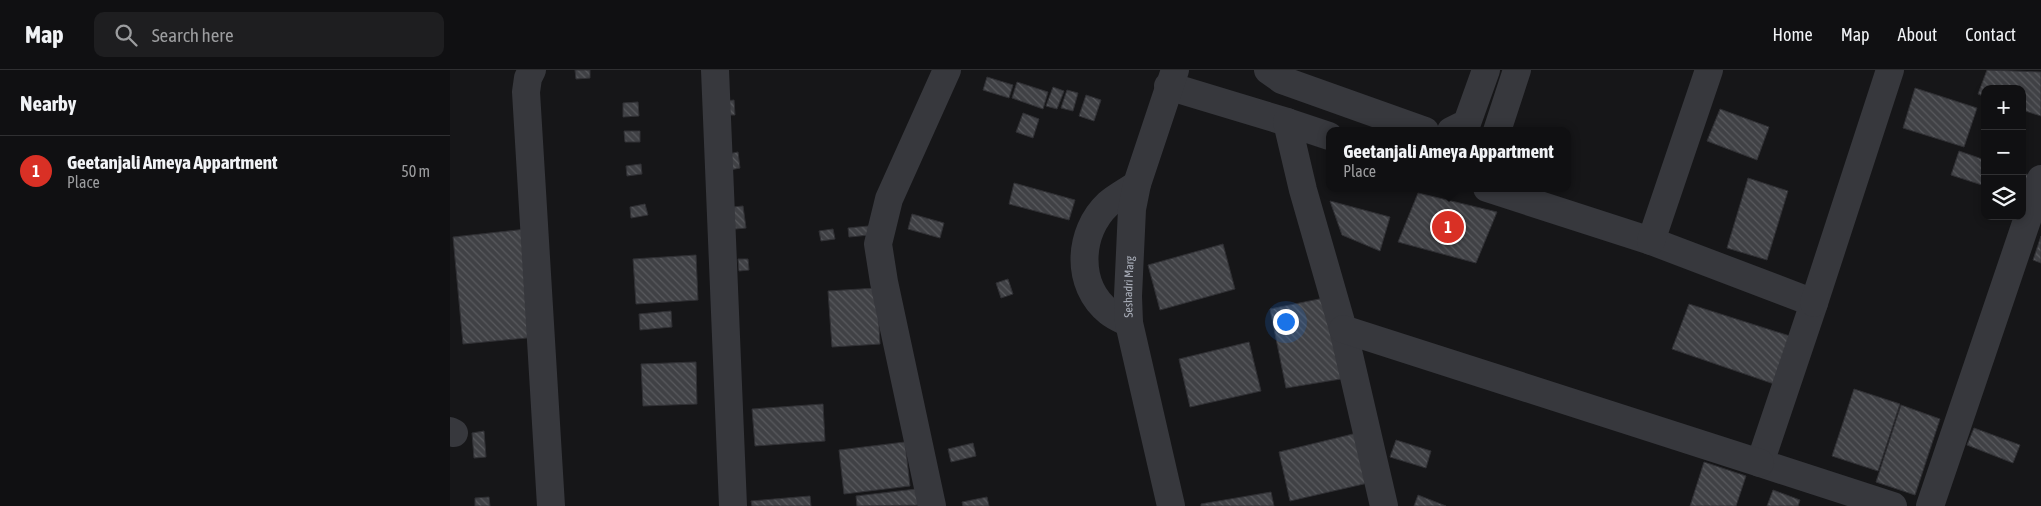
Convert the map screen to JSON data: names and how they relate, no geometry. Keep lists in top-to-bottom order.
{
  "streets": {
    "street": ["Seshadri Marg"]
  },
  "page": {
    "header": "Map",
    "search": "Search here",
    "nav": [
      "Home",
      "Map",
      "About",
      "Contact"
    ],
    "heading": "Nearby",
    "map_buttons": ["+", "−"],
    "popup": ["Geetanjali Ameya Appartment", "Place"],
    "list": [
      {
        "mark": "1",
        "name": "Geetanjali Ameya Appartment",
        "note": "Place",
        "value": "50 m"
      }
    ],
    "pins": "1"
  }
}
